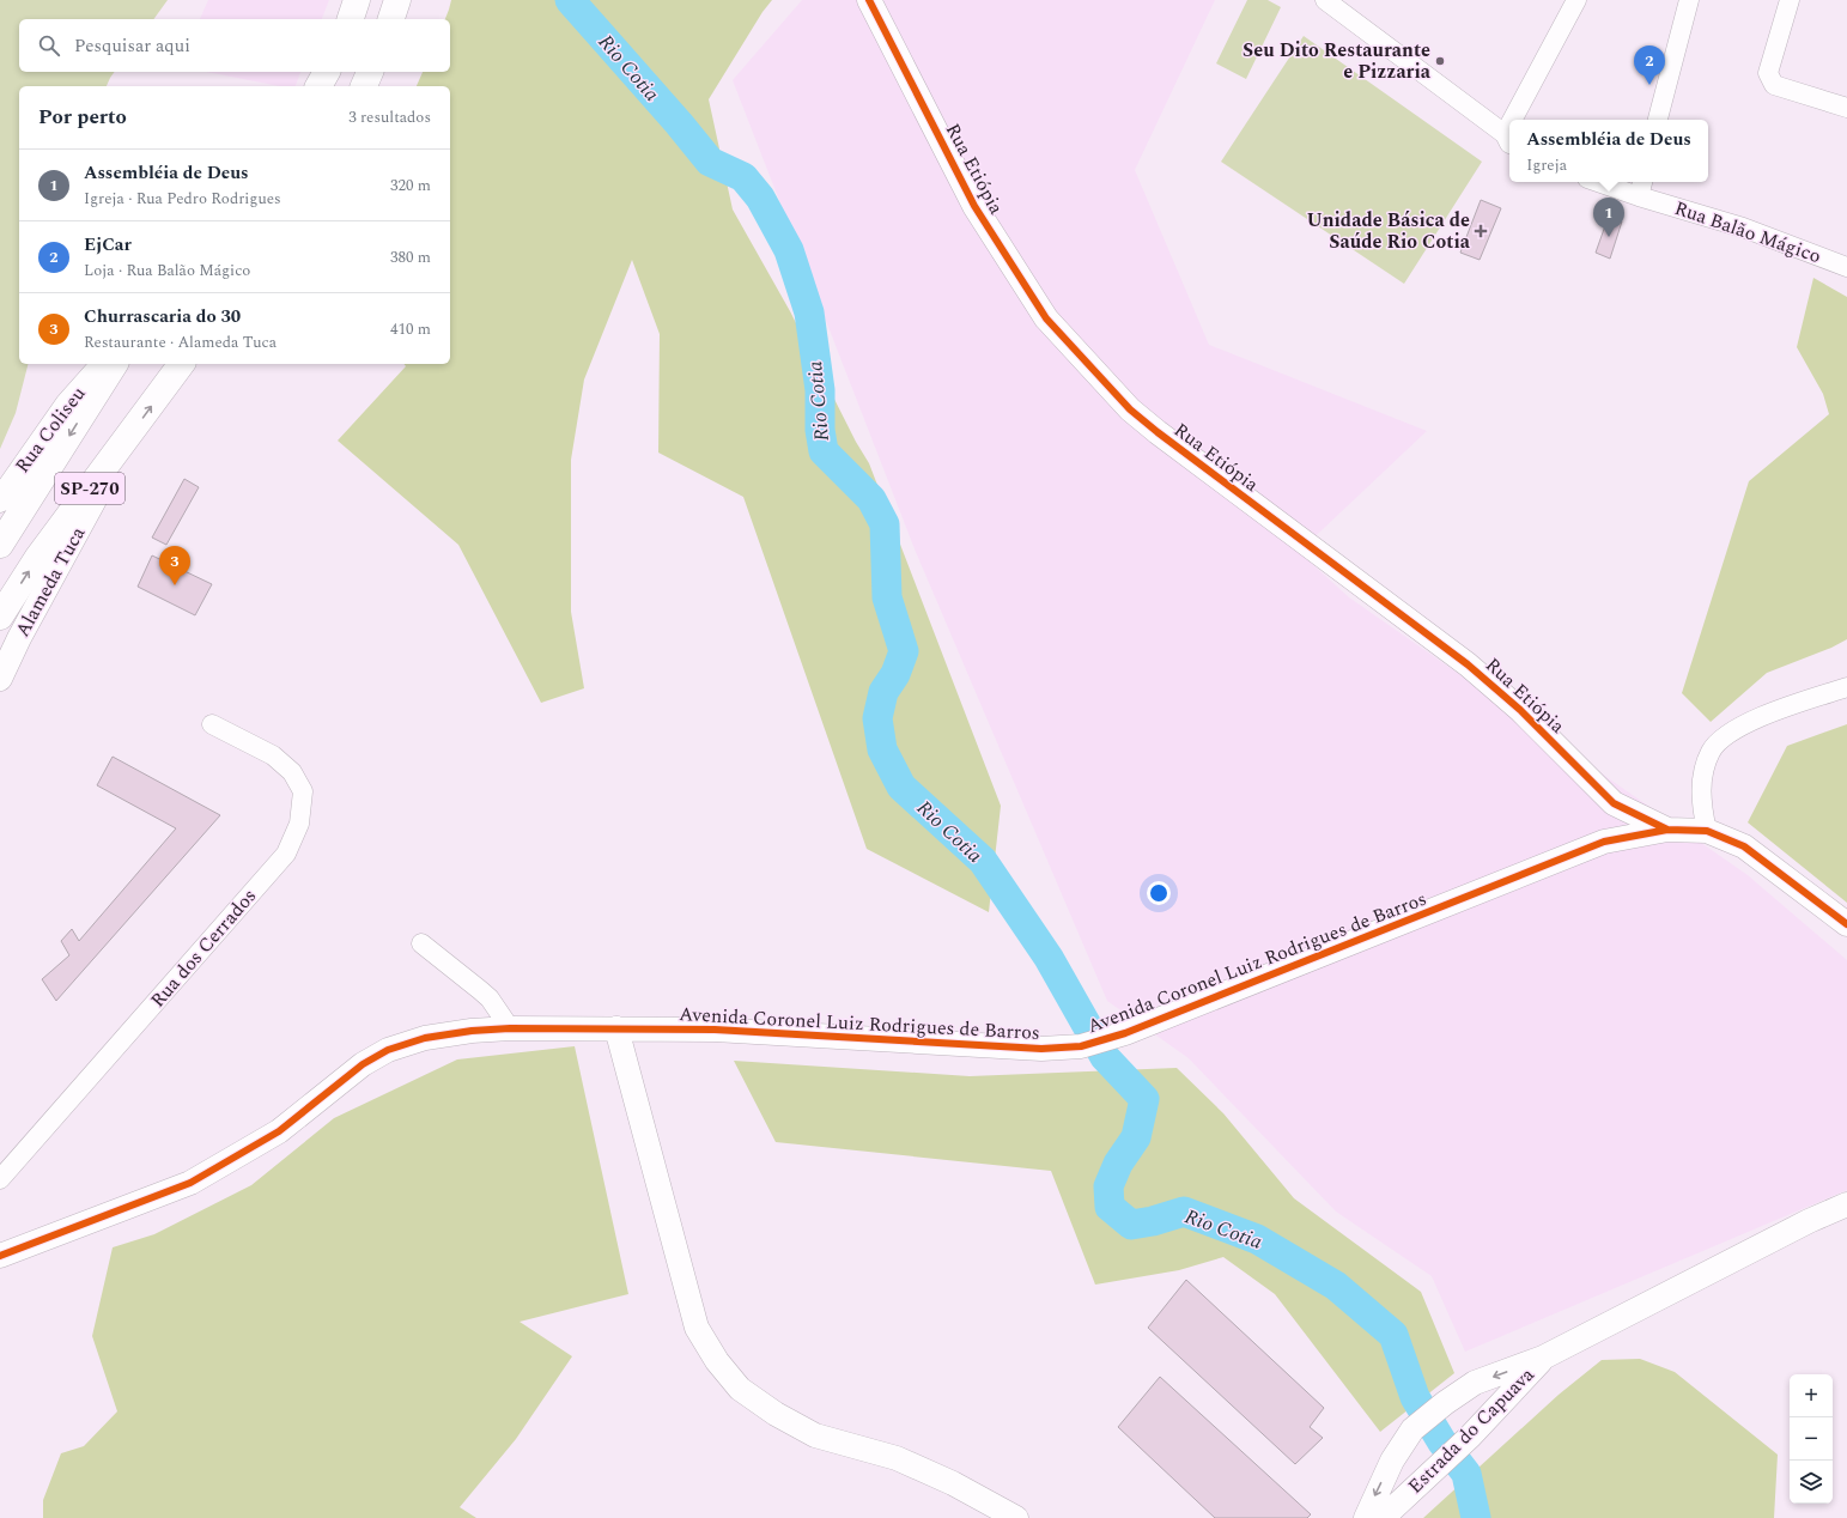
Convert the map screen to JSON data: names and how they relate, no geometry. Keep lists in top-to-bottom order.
{
  "streets": {
    "highway": ["SP-270"],
    "street": [
      "Rua Etiópia",
      "Rua Balão Mágico",
      "Rua Coliseu",
      "Alameda Tuca",
      "Rua dos Cerrados",
      "Avenida Coronel Luiz Rodrigues de Barros",
      "Estrada do Capuava"
    ]
  },
  "crossings": [
    ["Rua Etiópia", "Avenida Coronel Luiz Rodrigues de Barros"],
    ["SP-270", "Alameda Tuca"]
  ],
  "water": ["Rio Cotia"],
  "places": {
    "other": ["Seu Dito Restaurante e Pizzaria"],
    "health": ["Unidade Básica de Saúde Rio Cotia"]
  },
  "page": {
    "search": "Pesquisar aqui",
    "pins": ["2", "1", "3"],
    "heading": ["Por perto", "3 resultados"],
    "popup": ["Assembléia de Deus", "Igreja"],
    "list": [
      {
        "mark": "1",
        "name": "Assembléia de Deus",
        "note": "Igreja · Rua Pedro Rodrigues",
        "value": "320 m"
      },
      {
        "mark": "2",
        "name": "EjCar",
        "note": "Loja · Rua Balão Mágico",
        "value": "380 m"
      },
      {
        "mark": "3",
        "name": "Churrascaria do 30",
        "note": "Restaurante · Alameda Tuca",
        "value": "410 m"
      }
    ],
    "map_buttons": ["+", "−"]
  }
}
